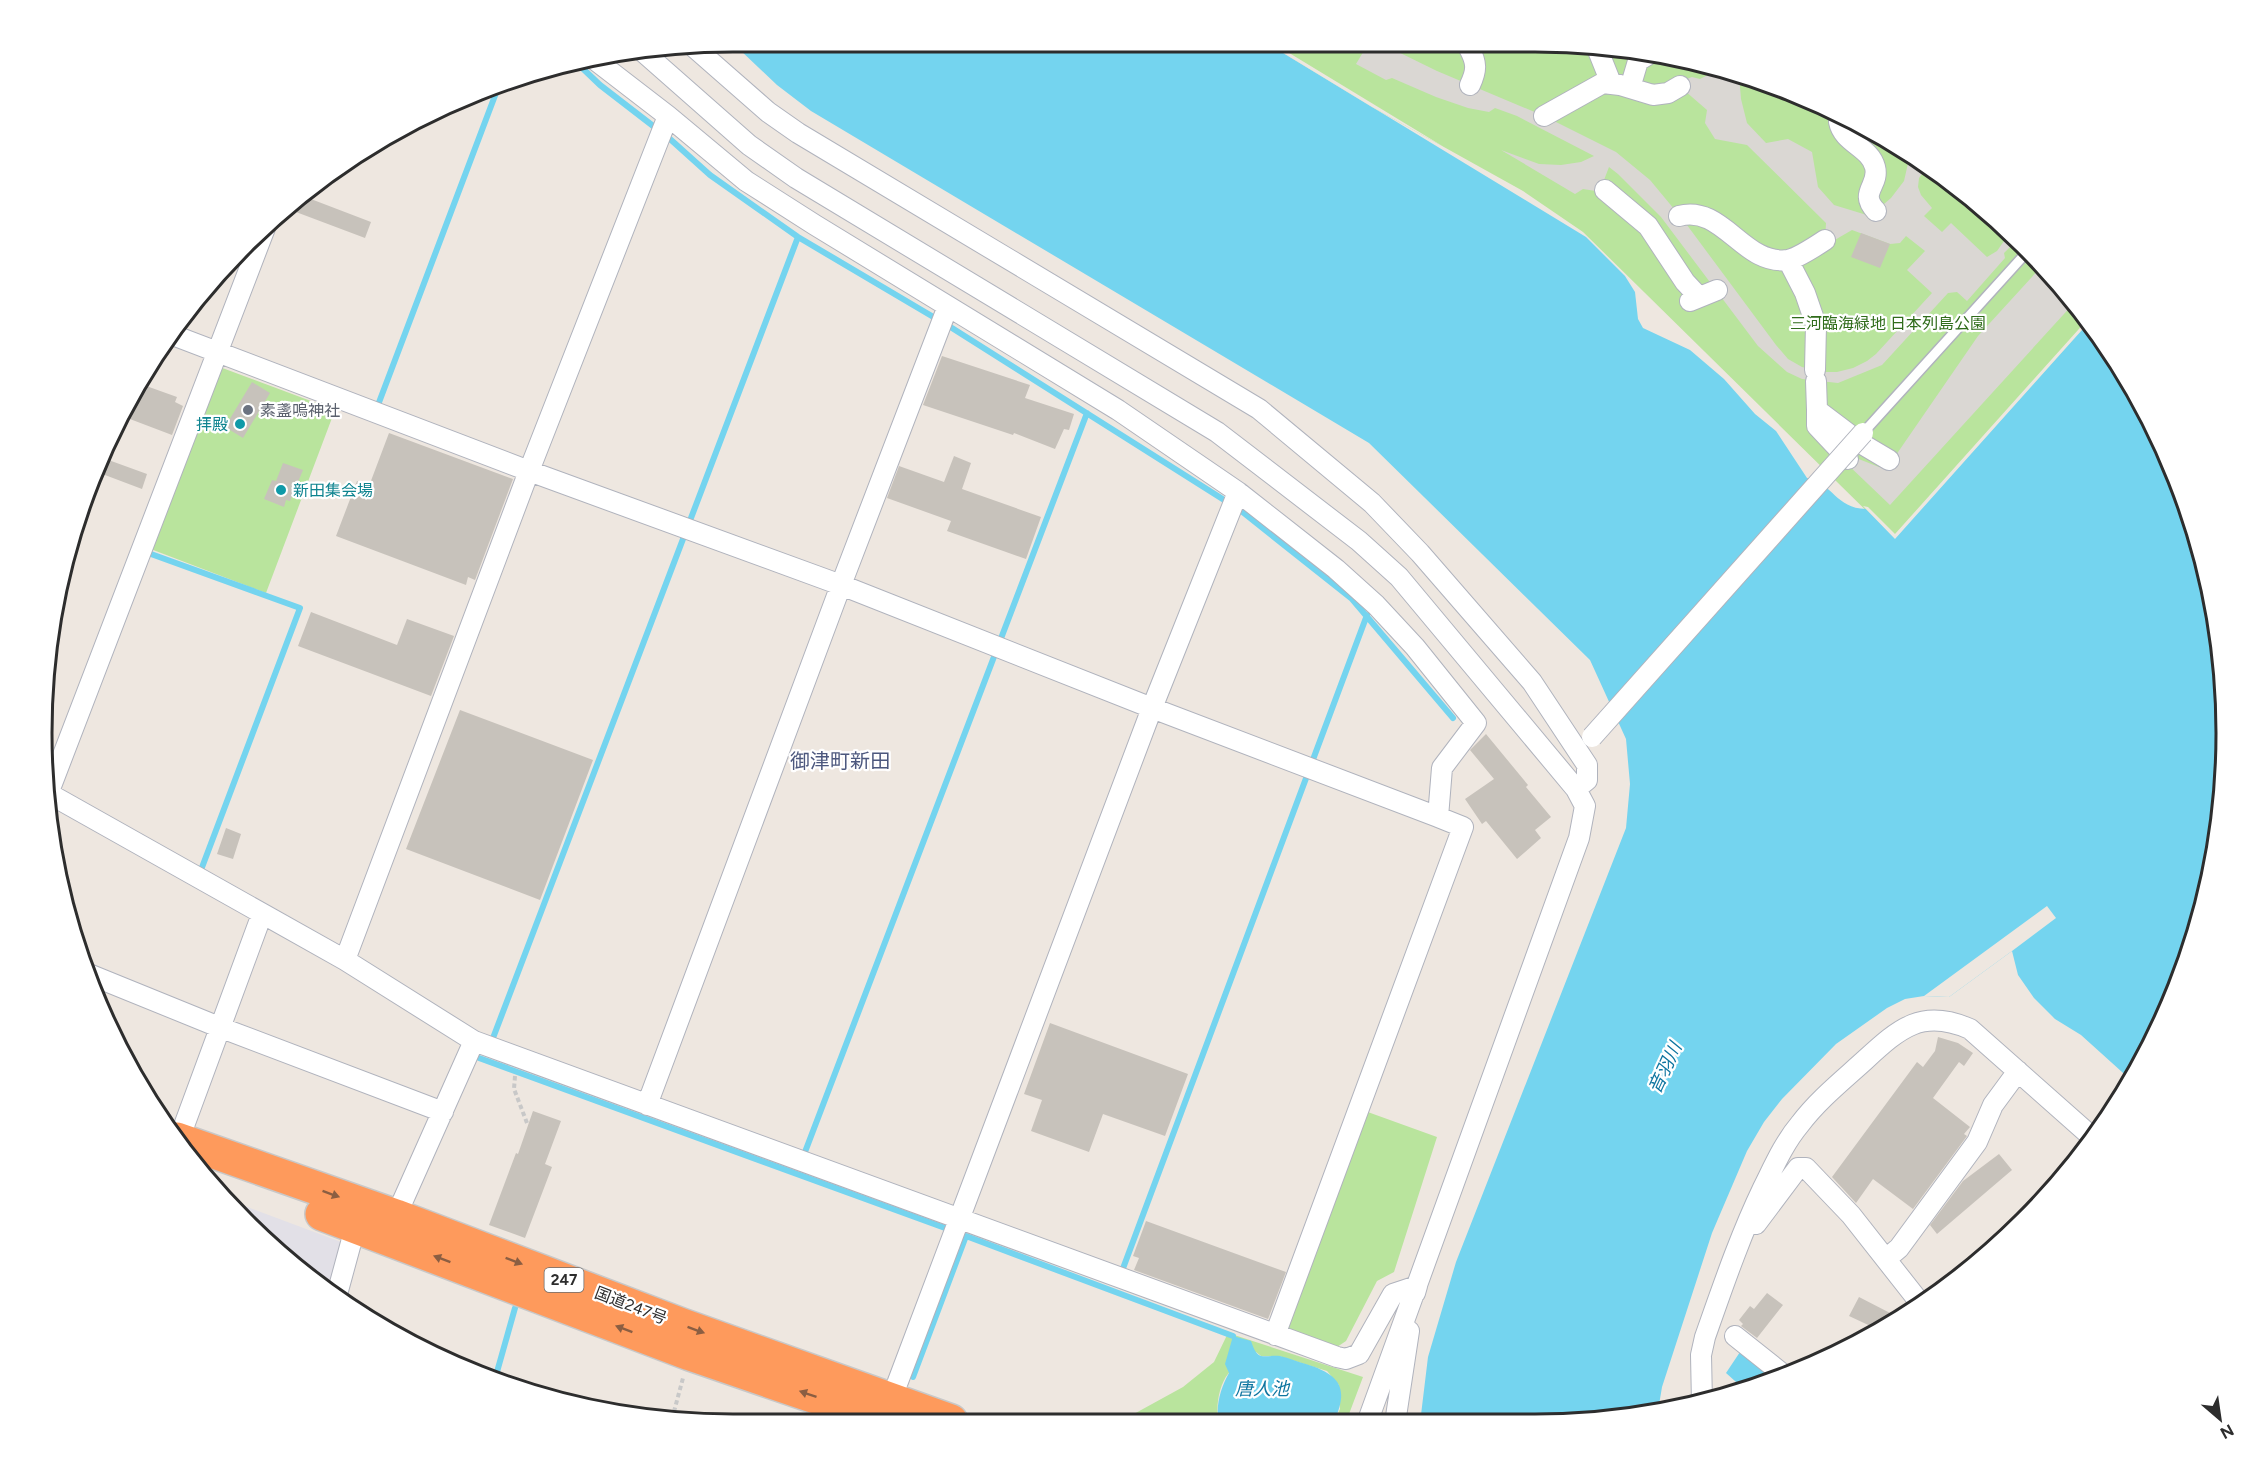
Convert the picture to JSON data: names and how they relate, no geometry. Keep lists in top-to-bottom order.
{
  "streets": {
    "highway": ["247", "国道247号"]
  },
  "districts": ["御津町新田"],
  "water": ["音羽川", "唐人池"],
  "parks": ["三河臨海緑地 日本列島公園"],
  "places": ["素盞嗚神社", "拝殿", "新田集会場"],
  "north": "bottom right"
}
